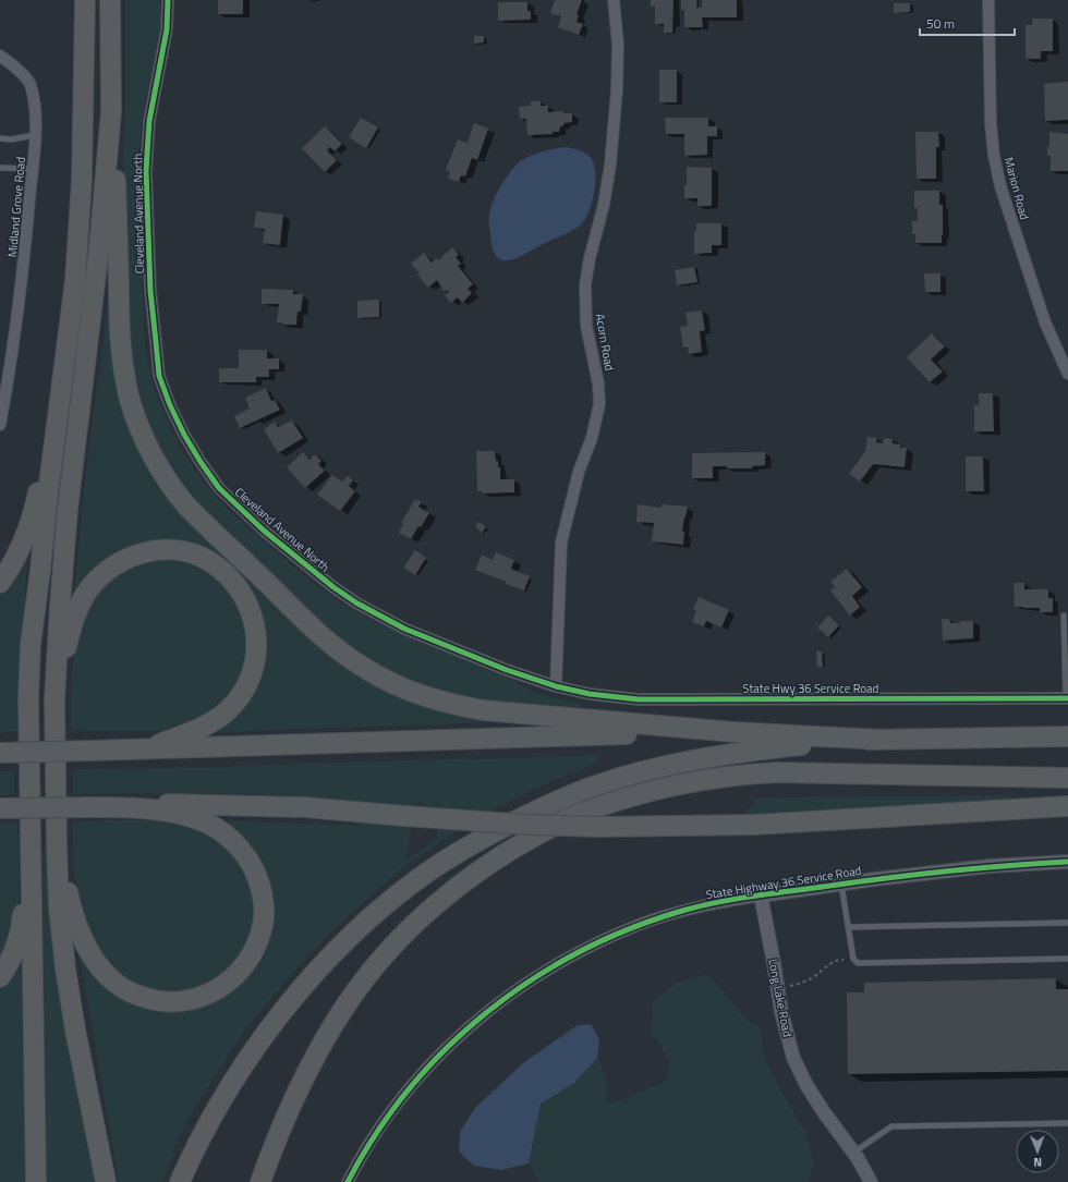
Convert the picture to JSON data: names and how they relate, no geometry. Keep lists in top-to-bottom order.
{
  "streets": {
    "street": [
      "Marion Road",
      "Midland Grove Road",
      "Cleveland Avenue North",
      "Acorn Road",
      "State Hwy 36 Service Road",
      "State Highway 36 Service Road",
      "Long Lake Road"
    ]
  },
  "crossings": [
    ["Cleveland Avenue North", "Acorn Road"],
    ["Cleveland Avenue North", "State Hwy 36 Service Road"],
    ["Acorn Road", "State Hwy 36 Service Road"],
    ["State Highway 36 Service Road", "Long Lake Road"]
  ],
  "scale_bar": "50 m",
  "north": "bottom"
}
